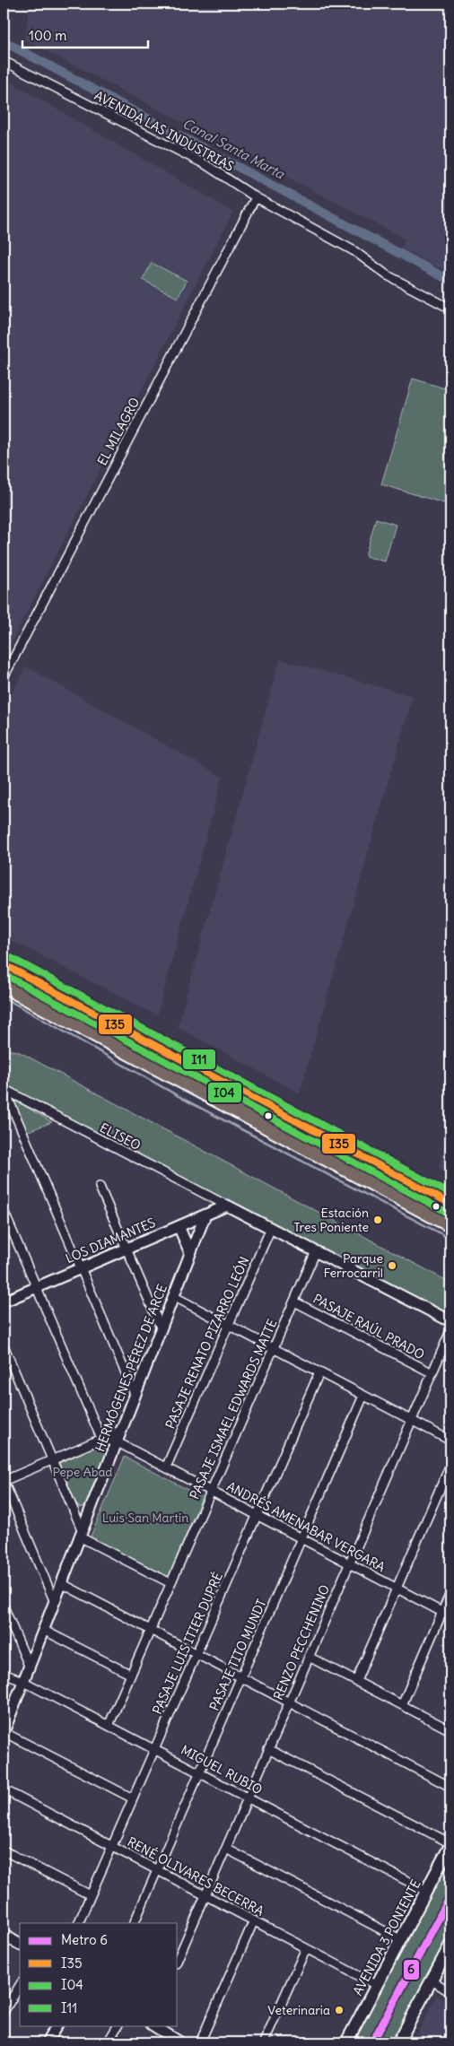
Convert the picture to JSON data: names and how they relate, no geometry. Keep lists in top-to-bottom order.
{
  "streets": {
    "main road": ["AVENIDA 3 PONIENTE"],
    "street": [
      "AVENIDA LAS INDUSTRIAS",
      "EL MILAGRO",
      "ELISEO",
      "LOS DIAMANTES",
      "PASAJE RAÚL PRADO",
      "PASAJE RENATO PIZARRO LEÓN",
      "HERMÓGENES PÉREZ DE ARCE",
      "PASAJE ISMAEL EDWARDS MATTE",
      "ANDRÉS AMENABAR VERGARA",
      "RENZO PECCHENINO",
      "PASAJE LUIS ITIER DUPRÉ",
      "PASAJE TITO MUNDT",
      "MIGUEL RUBIO",
      "RENÉ OLIVARES BECERRA"
    ]
  },
  "crossings": [
    ["AVENIDA LAS INDUSTRIAS", "EL MILAGRO"],
    ["ELISEO", "LOS DIAMANTES"],
    ["LOS DIAMANTES", "HERMÓGENES PÉREZ DE ARCE"],
    ["PASAJE RAÚL PRADO", "PASAJE ISMAEL EDWARDS MATTE"],
    ["PASAJE RAÚL PRADO", "RENZO PECCHENINO"],
    ["PASAJE RENATO PIZARRO LEÓN", "ANDRÉS AMENABAR VERGARA"],
    ["HERMÓGENES PÉREZ DE ARCE", "ANDRÉS AMENABAR VERGARA"],
    ["HERMÓGENES PÉREZ DE ARCE", "MIGUEL RUBIO"],
    ["PASAJE ISMAEL EDWARDS MATTE", "ANDRÉS AMENABAR VERGARA"],
    ["PASAJE ISMAEL EDWARDS MATTE", "MIGUEL RUBIO"],
    ["ANDRÉS AMENABAR VERGARA", "RENZO PECCHENINO"],
    ["ANDRÉS AMENABAR VERGARA", "PASAJE LUIS ITIER DUPRÉ"],
    ["ANDRÉS AMENABAR VERGARA", "PASAJE TITO MUNDT"],
    ["RENZO PECCHENINO", "MIGUEL RUBIO"],
    ["RENZO PECCHENINO", "RENÉ OLIVARES BECERRA"],
    ["PASAJE LUIS ITIER DUPRÉ", "MIGUEL RUBIO"],
    ["PASAJE LUIS ITIER DUPRÉ", "RENÉ OLIVARES BECERRA"],
    ["PASAJE TITO MUNDT", "MIGUEL RUBIO"],
    ["PASAJE TITO MUNDT", "RENÉ OLIVARES BECERRA"],
    ["MIGUEL RUBIO", "AVENIDA 3 PONIENTE"],
    ["RENÉ OLIVARES BECERRA", "AVENIDA 3 PONIENTE"]
  ],
  "water": ["Canal Santa Marta"],
  "parks": ["Pepe Abad", "Luis San Martín"],
  "places": ["Estación Tres Poniente", "Parque Ferrocarril", "Veterinaria"],
  "lines": [
    "transit line I11",
    "transit line I35",
    "transit line I04",
    "metro line 6"
  ],
  "legend": [
    "Metro 6",
    "I35",
    "I04",
    "I11"
  ],
  "scale_bar": "100 m"
}
